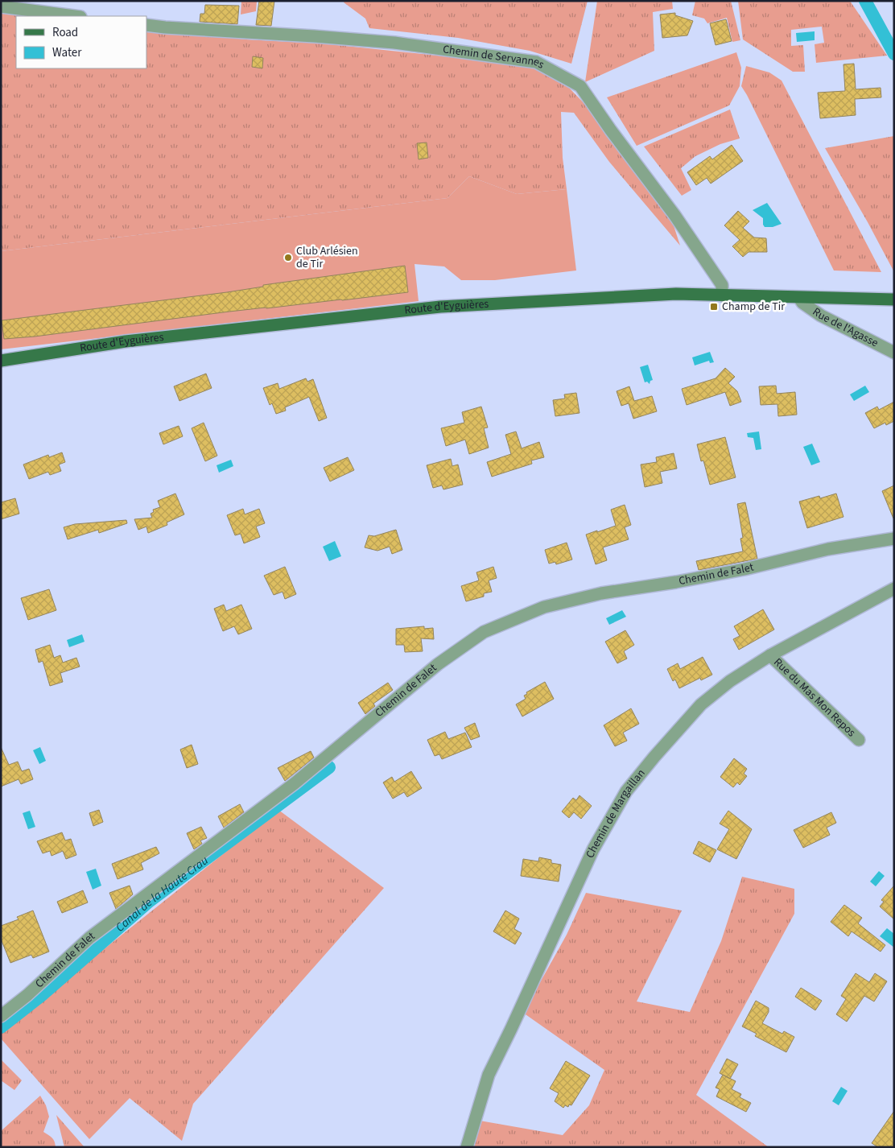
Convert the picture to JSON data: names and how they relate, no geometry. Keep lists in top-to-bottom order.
{
  "streets": {
    "main road": ["Route d'Eyguières"],
    "street": [
      "Chemin de Servannes",
      "Rue de l'Agasse",
      "Chemin de Falet",
      "Rue du Mas Mon Repos",
      "Chemin de Margaillan"
    ]
  },
  "crossings": [
    ["Chemin de Servannes", "Route d'Eyguières"],
    ["Route d'Eyguières", "Rue de l'Agasse"],
    ["Rue du Mas Mon Repos", "Chemin de Margaillan"]
  ],
  "water": ["Canal de la Haute Crau"],
  "places": {
    "other": ["Club Arlésien de Tir"],
    "transit": ["Champ de Tir"]
  },
  "legend": ["Road", "Water"]
}
